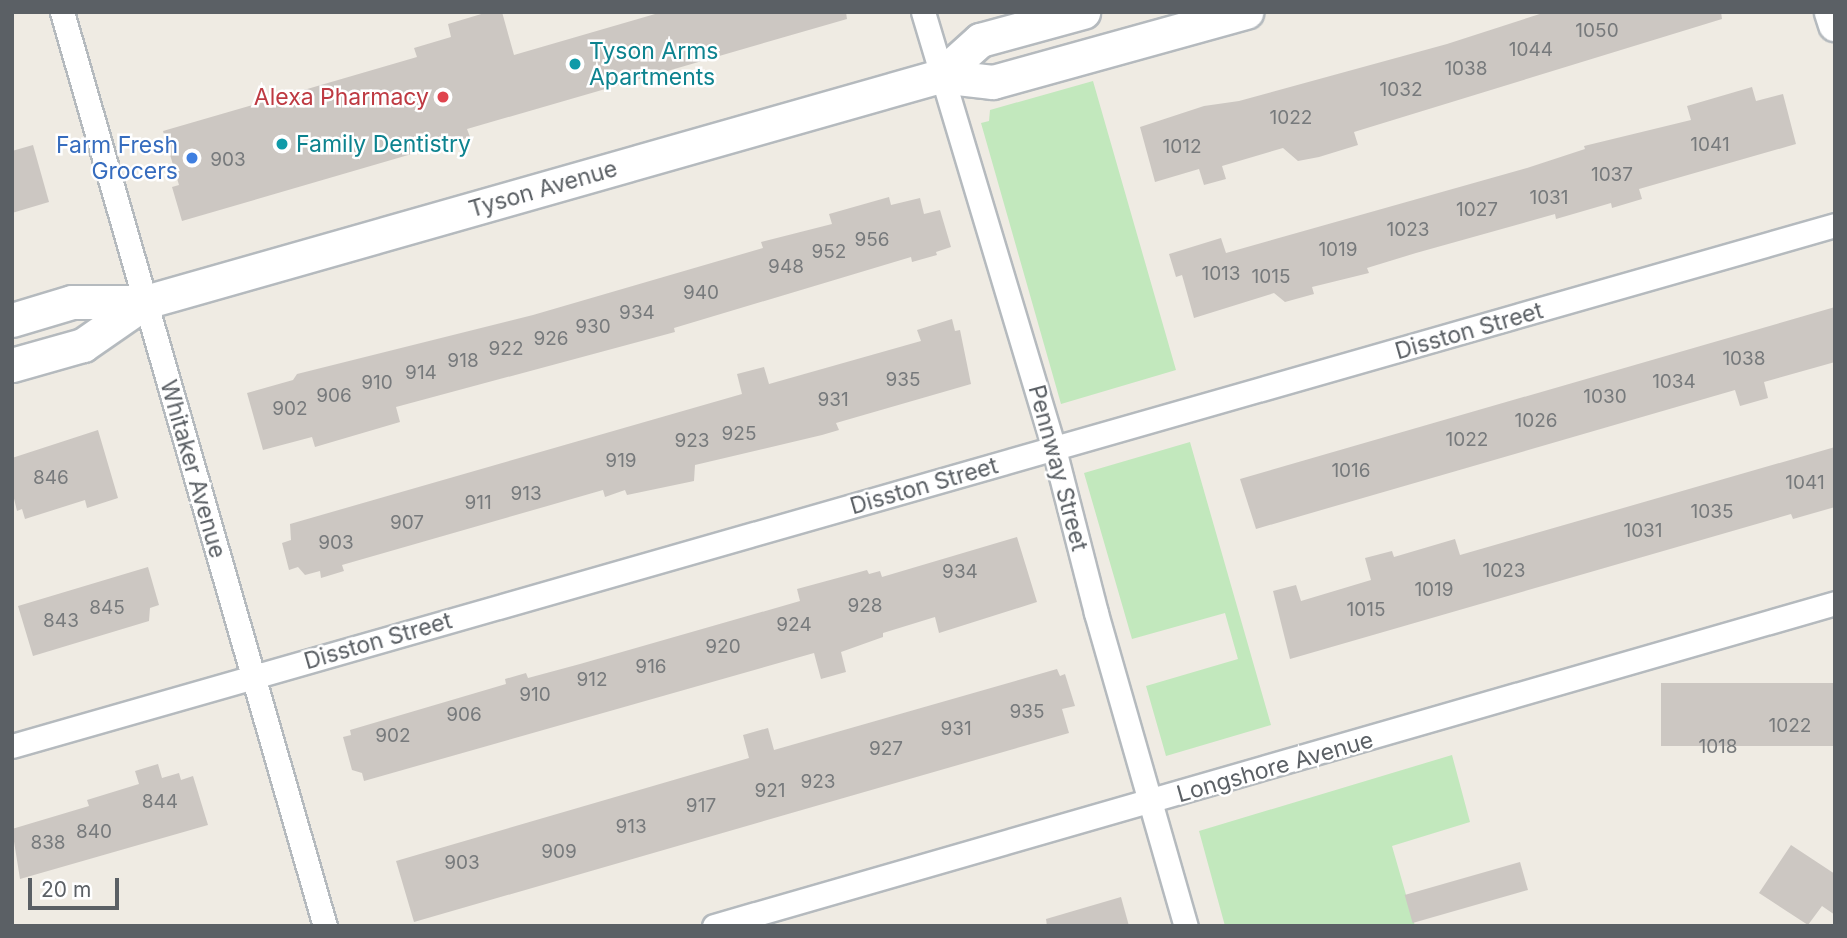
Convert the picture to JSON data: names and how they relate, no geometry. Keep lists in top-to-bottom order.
{
  "streets": {
    "street": [
      "Tyson Avenue",
      "Disston Street",
      "Pennway Street",
      "Whitaker Avenue",
      "Longshore Avenue"
    ]
  },
  "crossings": [
    ["Tyson Avenue", "Pennway Street"],
    ["Tyson Avenue", "Whitaker Avenue"],
    ["Disston Street", "Pennway Street"],
    ["Disston Street", "Whitaker Avenue"],
    ["Pennway Street", "Longshore Avenue"]
  ],
  "places": [
    "Tyson Arms Apartments",
    "Alexa Pharmacy",
    "Family Dentistry",
    "Farm Fresh Grocers"
  ],
  "house_numbers": [
    "1050",
    "1044",
    "1038",
    "1032",
    "1022",
    "1041",
    "1012",
    "903",
    "1037",
    "1031",
    "1027",
    "1023",
    "956",
    "1019",
    "952",
    "948",
    "1013",
    "1015",
    "940",
    "934",
    "930",
    "926",
    "922",
    "1038",
    "918",
    "914",
    "935",
    "1034",
    "910",
    "906",
    "1030",
    "931",
    "902",
    "1026",
    "925",
    "1022",
    "923",
    "919",
    "1016",
    "846",
    "1041",
    "913",
    "911",
    "1035",
    "907",
    "1031",
    "903",
    "1023",
    "934",
    "1019",
    "928",
    "845",
    "1015",
    "843",
    "924",
    "920",
    "916",
    "912",
    "910",
    "935",
    "906",
    "1022",
    "931",
    "902",
    "1018",
    "927",
    "923",
    "921",
    "844",
    "917",
    "913",
    "840",
    "838",
    "909",
    "903"
  ],
  "scale_bar": "20 m"
}
